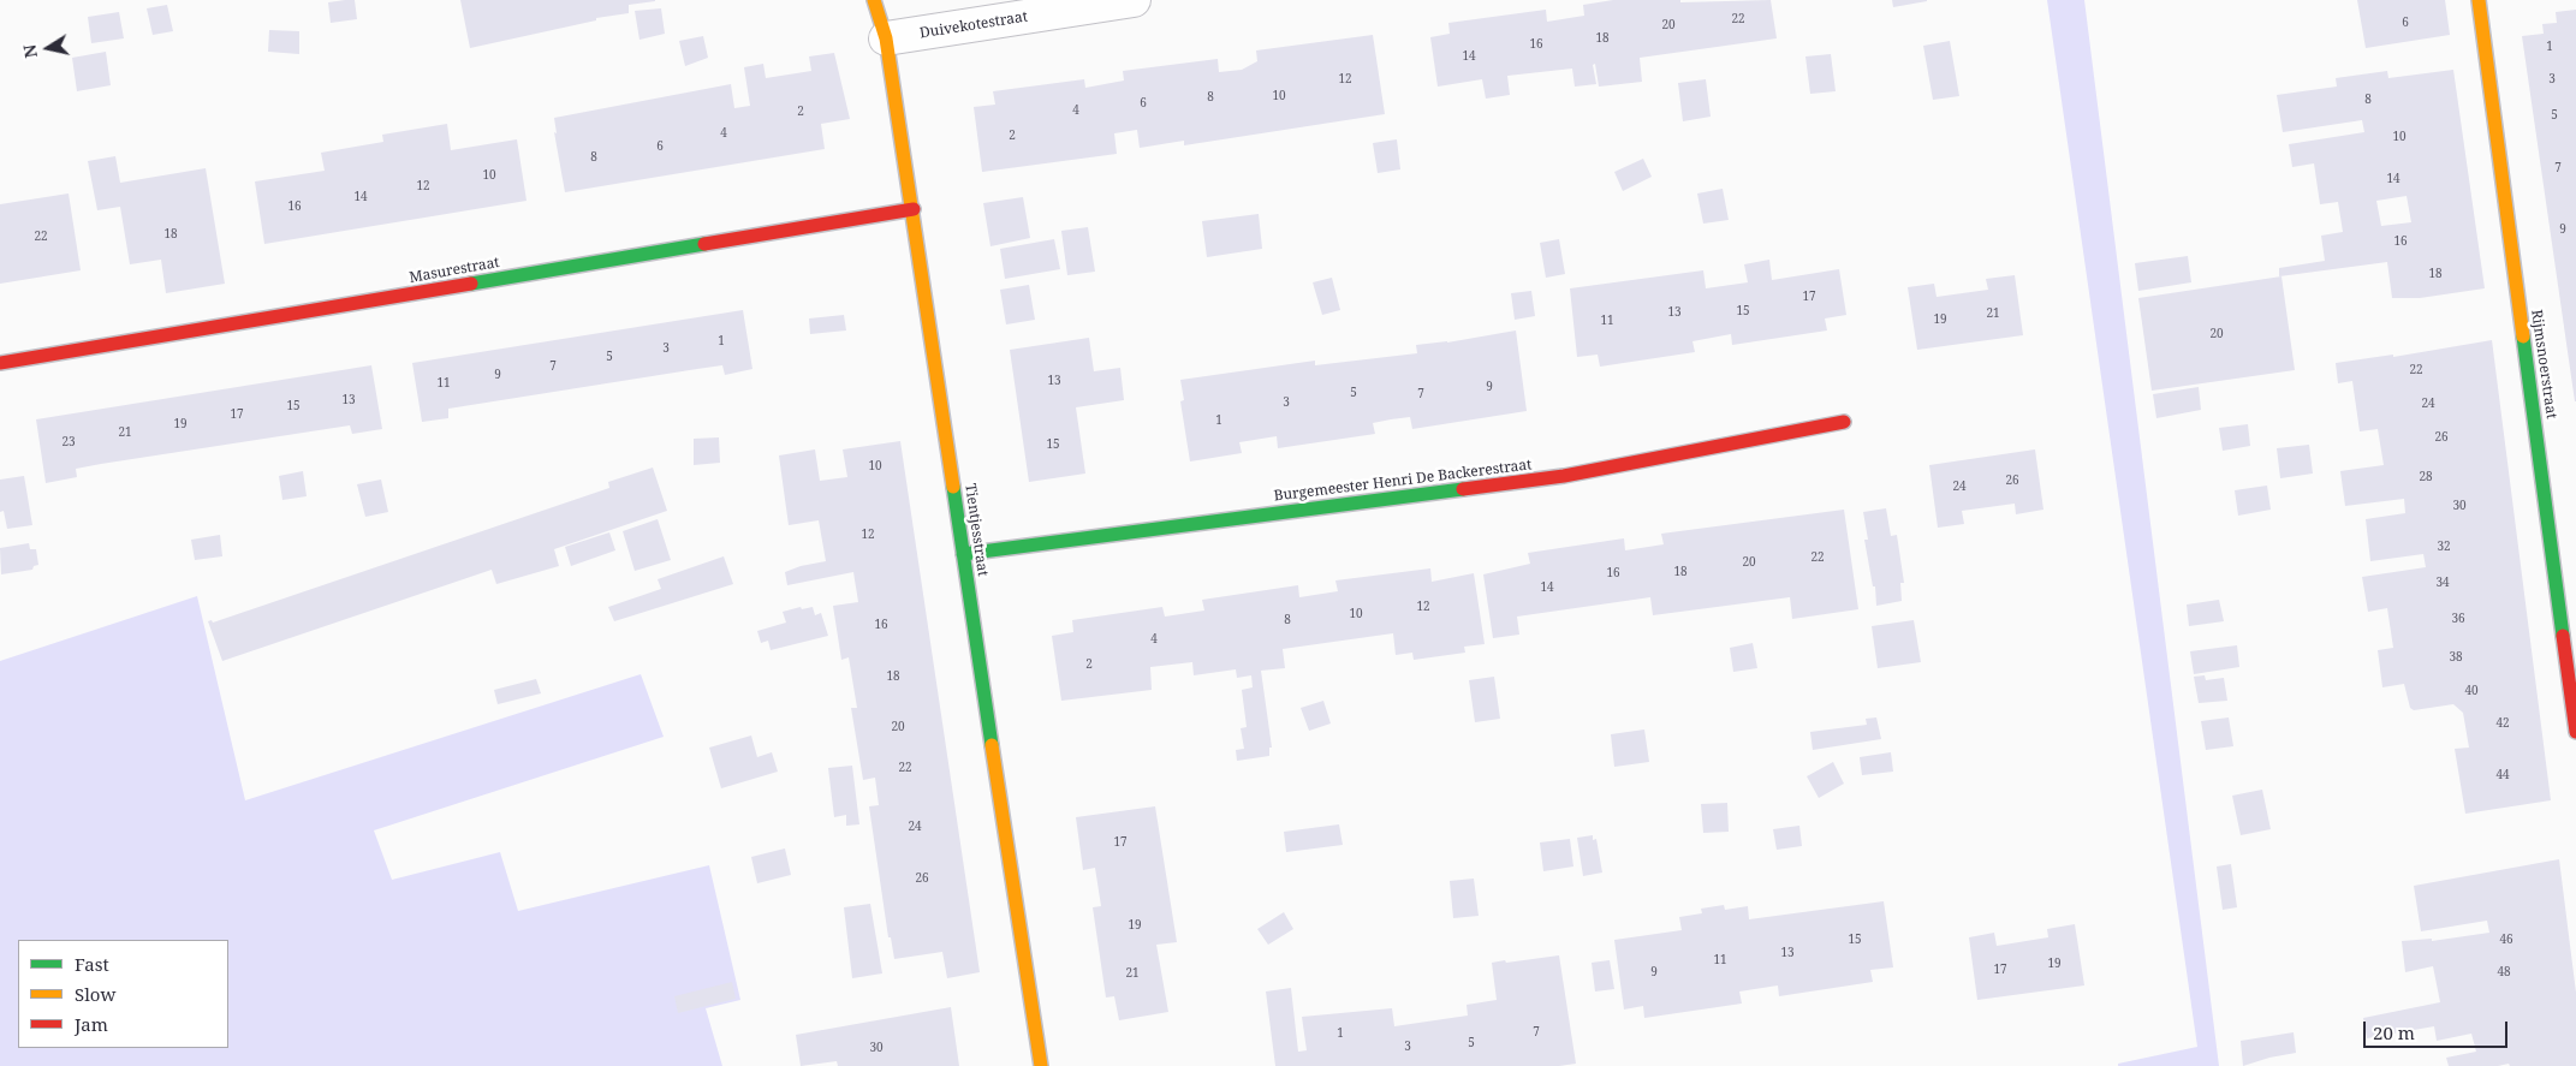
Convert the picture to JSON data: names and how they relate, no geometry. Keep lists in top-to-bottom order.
{
  "streets": {
    "street": [
      "Duivekotestraat",
      "Masurestraat",
      "Rijmsnoerstraat",
      "Burgemeester Henri De Backerestraat",
      "Tientjesstraat"
    ]
  },
  "crossings": [
    ["Duivekotestraat", "Tientjesstraat"],
    ["Masurestraat", "Tientjesstraat"],
    ["Burgemeester Henri De Backerestraat", "Tientjesstraat"]
  ],
  "house_numbers": [
    "22",
    "6",
    "20",
    "18",
    "16",
    "1",
    "14",
    "12",
    "3",
    "10",
    "8",
    "8",
    "6",
    "4",
    "2",
    "5",
    "4",
    "2",
    "10",
    "6",
    "8",
    "7",
    "10",
    "14",
    "12",
    "14",
    "16",
    "9",
    "18",
    "22",
    "16",
    "18",
    "17",
    "15",
    "13",
    "21",
    "19",
    "11",
    "20",
    "1",
    "3",
    "5",
    "7",
    "22",
    "9",
    "13",
    "11",
    "9",
    "5",
    "7",
    "13",
    "3",
    "24",
    "15",
    "17",
    "1",
    "19",
    "21",
    "26",
    "23",
    "15",
    "10",
    "28",
    "26",
    "24",
    "30",
    "12",
    "32",
    "22",
    "20",
    "18",
    "16",
    "34",
    "14",
    "12",
    "10",
    "36",
    "8",
    "16",
    "4",
    "38",
    "2",
    "18",
    "40",
    "42",
    "20",
    "22",
    "44",
    "24",
    "17",
    "26",
    "19",
    "15",
    "46",
    "13",
    "11",
    "19",
    "17",
    "9",
    "48",
    "21",
    "7",
    "1",
    "5",
    "3",
    "30"
  ],
  "legend": ["Fast", "Slow", "Jam"],
  "scale_bar": "20 m",
  "north": "left"
}
